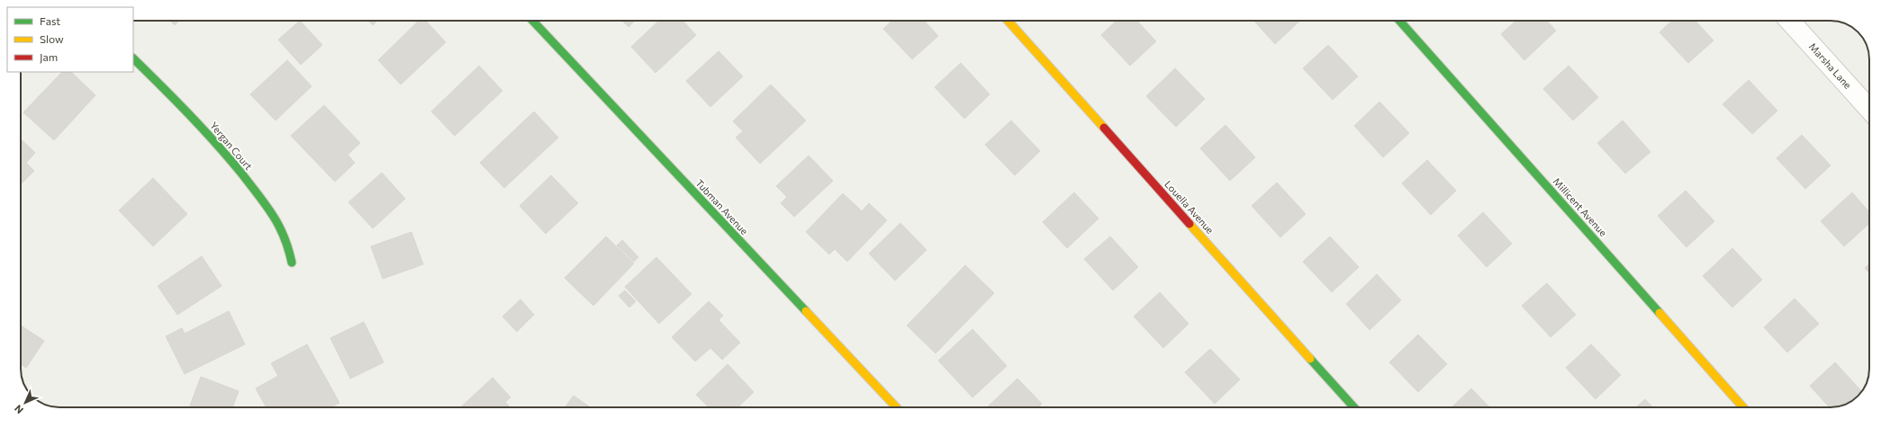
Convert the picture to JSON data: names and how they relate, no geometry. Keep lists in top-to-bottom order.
{
  "streets": {
    "street": [
      "Marsha Lane",
      "Yergan Court",
      "Tubman Avenue",
      "Louella Avenue",
      "Millicent Avenue"
    ]
  },
  "legend": ["Fast", "Slow", "Jam"],
  "north": "bottom left"
}
